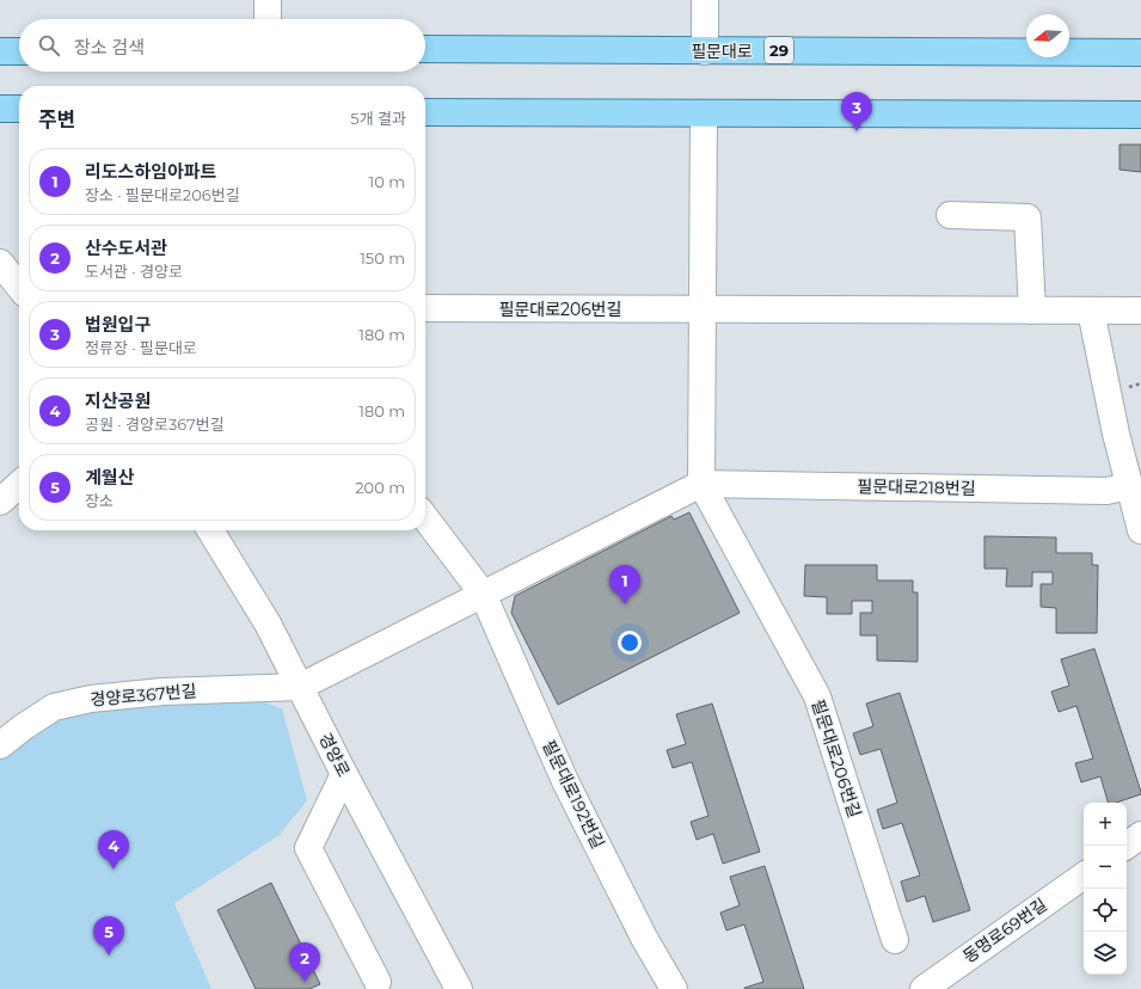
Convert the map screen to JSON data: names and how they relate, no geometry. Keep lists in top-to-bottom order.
{
  "streets": {
    "main road": ["29", "필문대로"],
    "street": [
      "필문대로206번길",
      "필문대로218번길",
      "경양로367번길",
      "경양로",
      "필문대로192번길",
      "동명로69번길"
    ]
  },
  "crossings": [
    ["필문대로206번길", "필문대로218번길"],
    ["경양로367번길", "경양로"]
  ],
  "north": "left",
  "page": {
    "search": "장소 검색",
    "heading": ["주변", "5개 결과"],
    "pins": [
      "3",
      "1",
      "4",
      "5",
      "2"
    ],
    "list": [
      {
        "mark": "1",
        "name": "리도스하임아파트",
        "note": "장소 · 필문대로206번길",
        "value": "10 m"
      },
      {
        "mark": "2",
        "name": "산수도서관",
        "note": "도서관 · 경양로",
        "value": "150 m"
      },
      {
        "mark": "3",
        "name": "법원입구",
        "note": "정류장 · 필문대로",
        "value": "180 m"
      },
      {
        "mark": "4",
        "name": "지산공원",
        "note": "공원 · 경양로367번길",
        "value": "180 m"
      },
      {
        "mark": "5",
        "name": "계월산",
        "note": "장소",
        "value": "200 m"
      }
    ],
    "map_buttons": ["+", "−"]
  }
}
